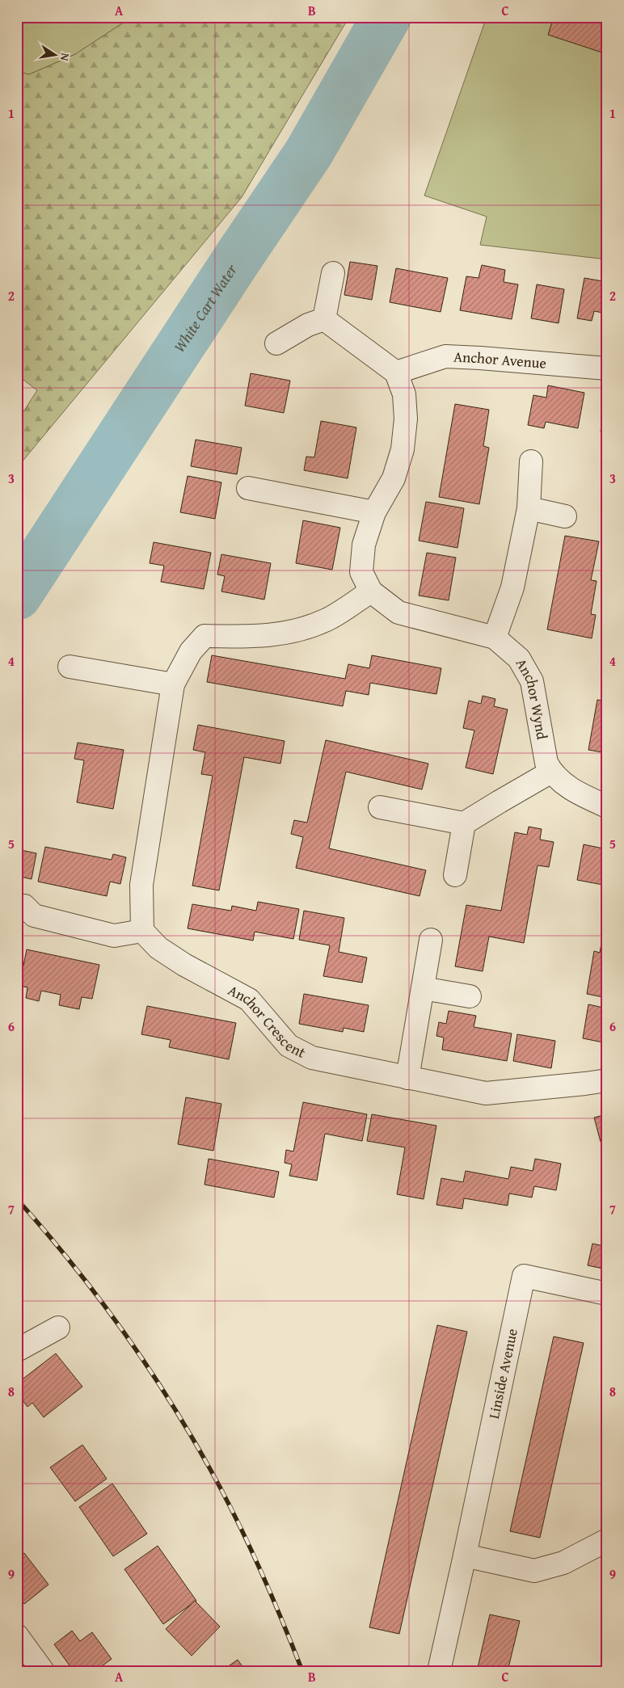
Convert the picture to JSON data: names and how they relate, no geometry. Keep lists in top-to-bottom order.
{
  "streets": {
    "street": [
      "Anchor Avenue",
      "Anchor Wynd",
      "Anchor Crescent",
      "Linside Avenue"
    ]
  },
  "crossings": [
    ["Anchor Avenue", "Anchor Wynd"]
  ],
  "water": ["White Cart Water"],
  "north": "right",
  "grid": {
    "columns": ["A", "B", "C"],
    "rows": [
      "1",
      "2",
      "3",
      "4",
      "5",
      "6",
      "7",
      "8",
      "9"
    ]
  }
}
